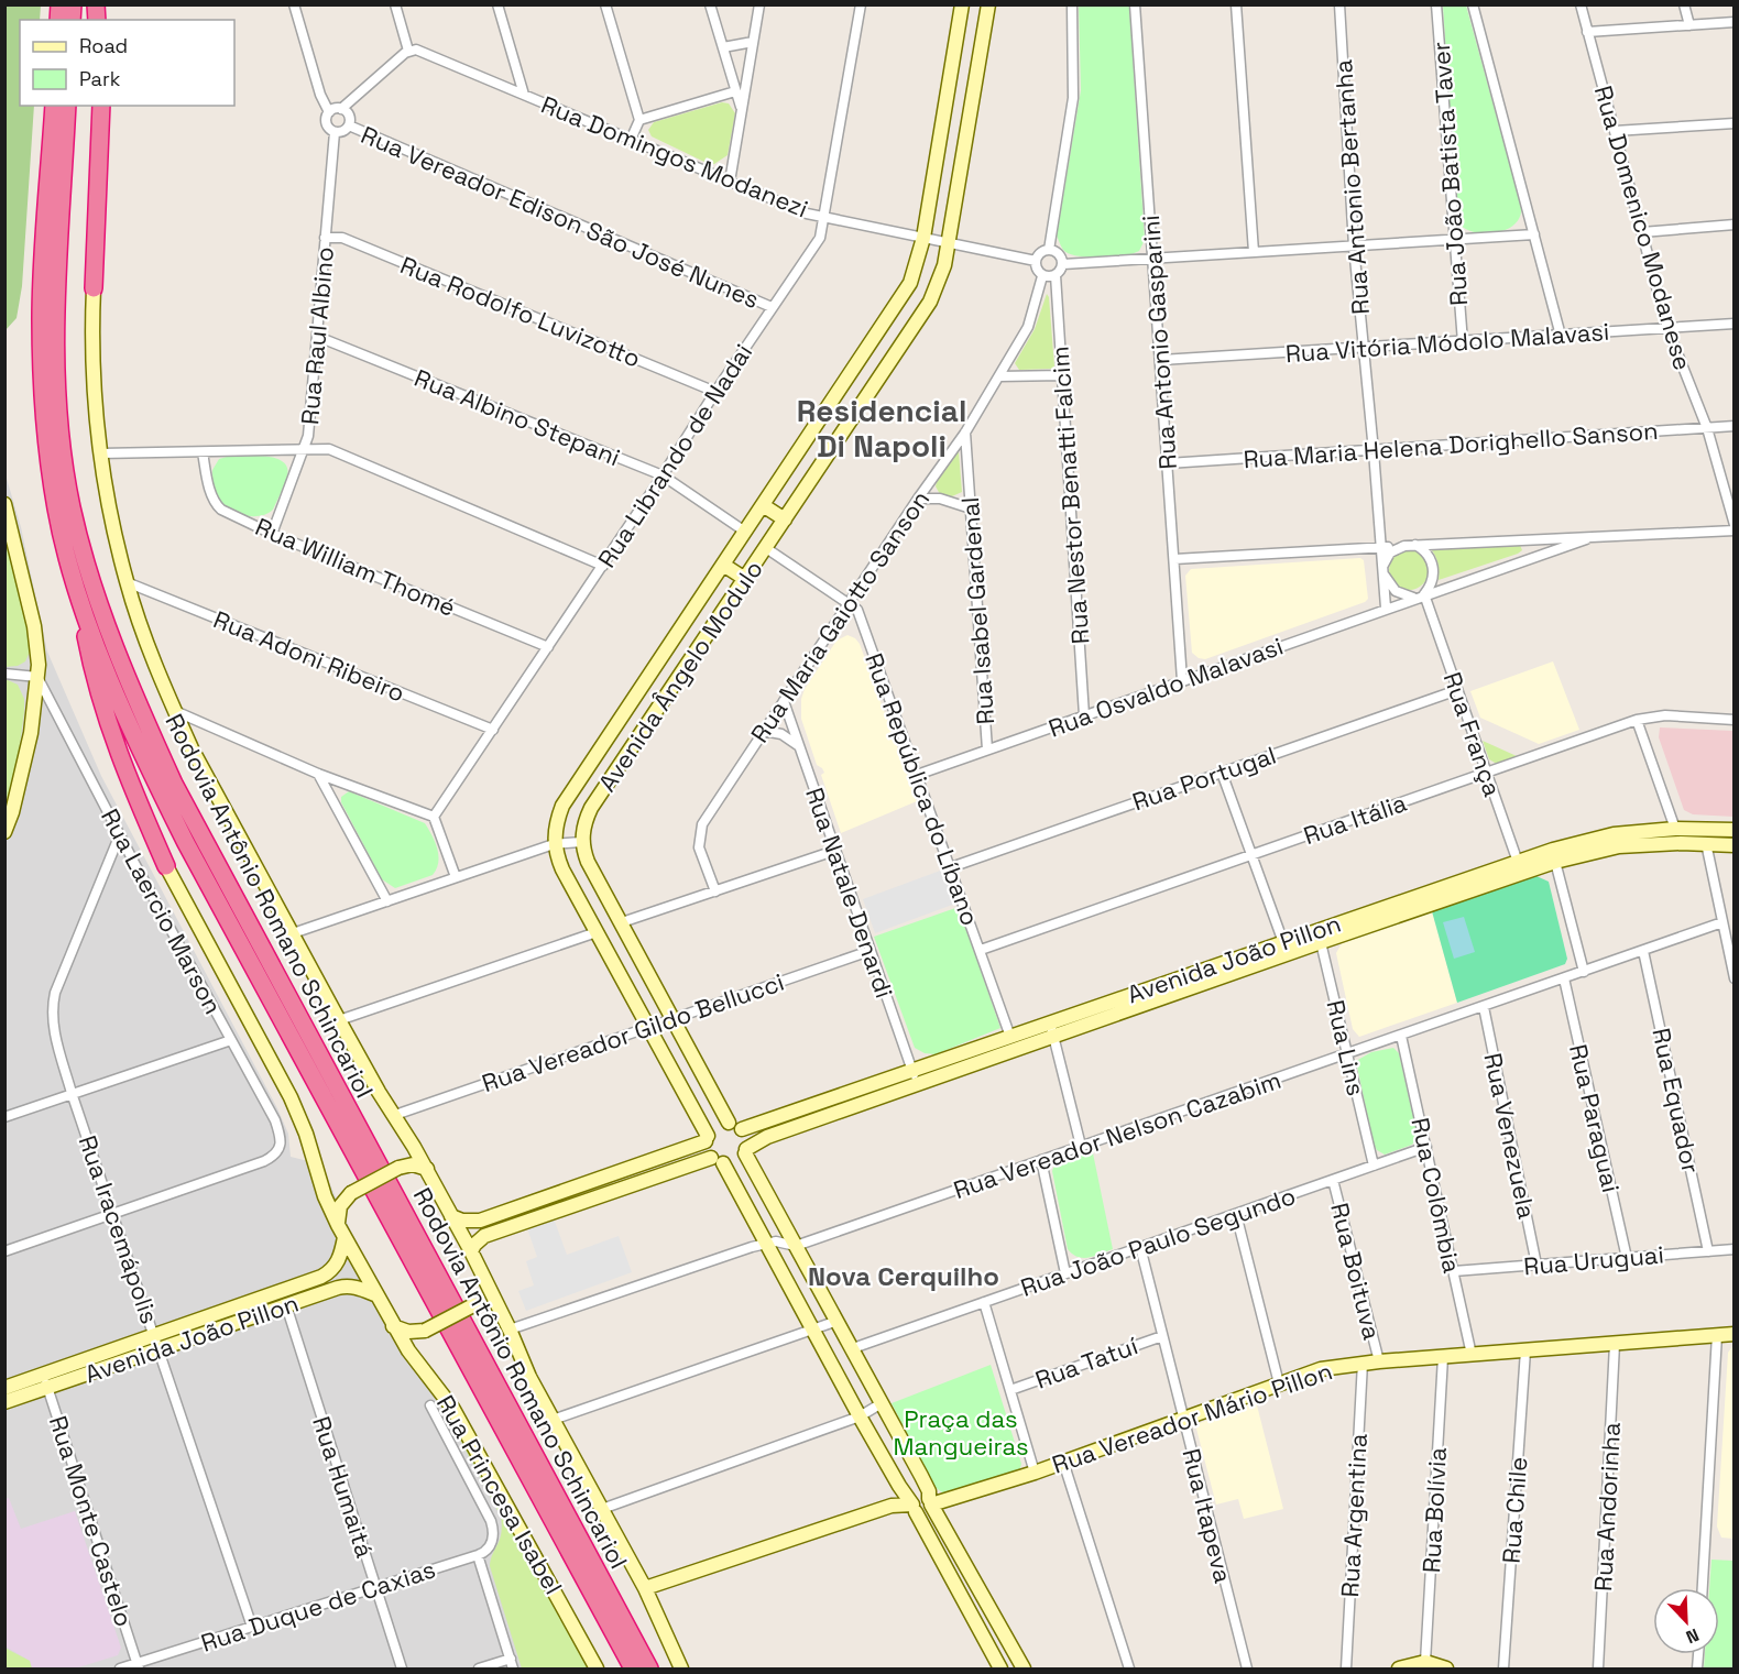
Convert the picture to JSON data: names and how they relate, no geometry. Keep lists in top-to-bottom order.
{
  "streets": {
    "highway": ["Rodovia Antônio Romano Schincariol"],
    "main road": [
      "Avenida Ângelo Modulo",
      "Avenida João Pillon",
      "Rua Vereador Mário Pillon",
      "Rua Princesa Isabel"
    ],
    "street": [
      "Rua Domingos Modanezi",
      "Rua João Batista Taver",
      "Rua Antonio Bertanha",
      "Rua Vereador Edison São José Nunes",
      "Rua Domenico Modanese",
      "Rua Rodolfo Luvizotto",
      "Rua Raul Albino",
      "Rua Antonio Gasparini",
      "Rua Vitória Módolo Malavasi",
      "Rua Albino Stepani",
      "Rua Maria Helena Dorighello Sanson",
      "Rua Librando de Nadai",
      "Rua Nestor Benatti Falcim",
      "Rua William Thomé",
      "Rua Isabel Gardenal",
      "Rua Maria Gaiotto Sanson",
      "Rua Adoni Ribeiro",
      "Rua Osvaldo Malavasi",
      "Rua França",
      "Rua Portugal",
      "Rua República do Líbano",
      "Rua Itália",
      "Rua Natale Denardi",
      "Rua Laercio Marson",
      "Rua Vereador Gildo Bellucci",
      "Rua Lins",
      "Rua Equador",
      "Rua Paraguai",
      "Rua Vereador Nelson Cazabim",
      "Rua Venezuela",
      "Rua Colômbia",
      "Rua Iracemápolis",
      "Rua João Paulo Segundo",
      "Rua Uruguai",
      "Rua Boituva",
      "Rua Tatuí",
      "Rua Humaitá",
      "Rua Andorinha",
      "Rua Bolívia",
      "Rua Chile",
      "Rua Itapeva",
      "Rua Argentina",
      "Rua Monte Castelo",
      "Rua Duque de Caxias"
    ]
  },
  "crossings": [
    ["Rua Domingos Modanezi", "Rua Librando de Nadai"],
    ["Rua Domingos Modanezi", "Rua Nestor Benatti Falcim"],
    ["Rua Domingos Modanezi", "Rua Maria Gaiotto Sanson"],
    ["Rua Domingos Modanezi", "Avenida Ângelo Modulo"],
    ["Rua João Batista Taver", "Rua Vitória Módolo Malavasi"],
    ["Rua Antonio Bertanha", "Rua Vitória Módolo Malavasi"],
    ["Rua Antonio Bertanha", "Rua Maria Helena Dorighello Sanson"],
    ["Rua Antonio Bertanha", "Rua Osvaldo Malavasi"],
    ["Rua Antonio Bertanha", "Rua França"],
    ["Rua Vereador Edison São José Nunes", "Rua Raul Albino"],
    ["Rua Vereador Edison São José Nunes", "Rua Librando de Nadai"],
    ["Rua Domenico Modanese", "Rua Vitória Módolo Malavasi"],
    ["Rua Domenico Modanese", "Rua Maria Helena Dorighello Sanson"],
    ["Rua Rodolfo Luvizotto", "Rua Raul Albino"],
    ["Rua Rodolfo Luvizotto", "Rua Librando de Nadai"],
    ["Rua Raul Albino", "Rua Albino Stepani"],
    ["Rua Raul Albino", "Rua William Thomé"],
    ["Rua Antonio Gasparini", "Rua Vitória Módolo Malavasi"],
    ["Rua Antonio Gasparini", "Rua Maria Helena Dorighello Sanson"],
    ["Rua Antonio Gasparini", "Rua Osvaldo Malavasi"],
    ["Rua Albino Stepani", "Rua Librando de Nadai"],
    ["Rua Albino Stepani", "Avenida Ângelo Modulo"],
    ["Rua Librando de Nadai", "Rua William Thomé"],
    ["Rua Librando de Nadai", "Rua Adoni Ribeiro"],
    ["Rua Nestor Benatti Falcim", "Rua Maria Gaiotto Sanson"],
    ["Rua Nestor Benatti Falcim", "Rua Osvaldo Malavasi"],
    ["Rua Isabel Gardenal", "Rua Maria Gaiotto Sanson"],
    ["Rua Isabel Gardenal", "Rua Osvaldo Malavasi"],
    ["Rua Maria Gaiotto Sanson", "Rua República do Líbano"],
    ["Rua Maria Gaiotto Sanson", "Rua Natale Denardi"],
    ["Avenida Ângelo Modulo", "Rua República do Líbano"],
    ["Rua Osvaldo Malavasi", "Rua França"],
    ["Rua Osvaldo Malavasi", "Rua República do Líbano"],
    ["Rua França", "Rua Portugal"],
    ["Rua França", "Rua Itália"],
    ["Rua França", "Avenida João Pillon"],
    ["Rua Portugal", "Rua República do Líbano"],
    ["Rua República do Líbano", "Rua Itália"],
    ["Rua República do Líbano", "Avenida João Pillon"],
    ["Rua Natale Denardi", "Avenida João Pillon"],
    ["Rua Natale Denardi", "Rua Vereador Gildo Bellucci"],
    ["Rua Laercio Marson", "Rua Iracemápolis"],
    ["Avenida João Pillon", "Rua Lins"],
    ["Avenida João Pillon", "Rua Iracemápolis"],
    ["Avenida João Pillon", "Rua Humaitá"],
    ["Avenida João Pillon", "Rua Princesa Isabel"],
    ["Avenida João Pillon", "Rua Monte Castelo"],
    ["Rua Lins", "Rua Vereador Nelson Cazabim"],
    ["Rua Lins", "Rua João Paulo Segundo"],
    ["Rua Equador", "Rua Vereador Nelson Cazabim"],
    ["Rua Equador", "Rua Uruguai"],
    ["Rua Paraguai", "Rua Vereador Nelson Cazabim"],
    ["Rua Paraguai", "Rua Uruguai"],
    ["Rua Vereador Nelson Cazabim", "Rua Venezuela"],
    ["Rua Vereador Nelson Cazabim", "Rua Colômbia"],
    ["Rua Venezuela", "Rua Uruguai"],
    ["Rua Colômbia", "Rua João Paulo Segundo"],
    ["Rua Colômbia", "Rua Uruguai"],
    ["Rua Colômbia", "Rua Vereador Mário Pillon"],
    ["Rua Iracemápolis", "Rua Duque de Caxias"],
    ["Rua João Paulo Segundo", "Rua Boituva"],
    ["Rua João Paulo Segundo", "Rua Itapeva"],
    ["Rua Boituva", "Rua Vereador Mário Pillon"],
    ["Rua Tatuí", "Rua Itapeva"],
    ["Rua Vereador Mário Pillon", "Rua Andorinha"],
    ["Rua Vereador Mário Pillon", "Rua Bolívia"],
    ["Rua Vereador Mário Pillon", "Rua Chile"],
    ["Rua Vereador Mário Pillon", "Rua Itapeva"],
    ["Rua Vereador Mário Pillon", "Rua Argentina"],
    ["Rua Humaitá", "Rua Duque de Caxias"],
    ["Rua Princesa Isabel", "Rua Duque de Caxias"],
    ["Rua Monte Castelo", "Rua Duque de Caxias"]
  ],
  "districts": ["Residencial Di Napoli", "Nova Cerquilho"],
  "parks": ["Praça das Mangueiras"],
  "legend": ["Road", "Park"],
  "north": "bottom right"
}
